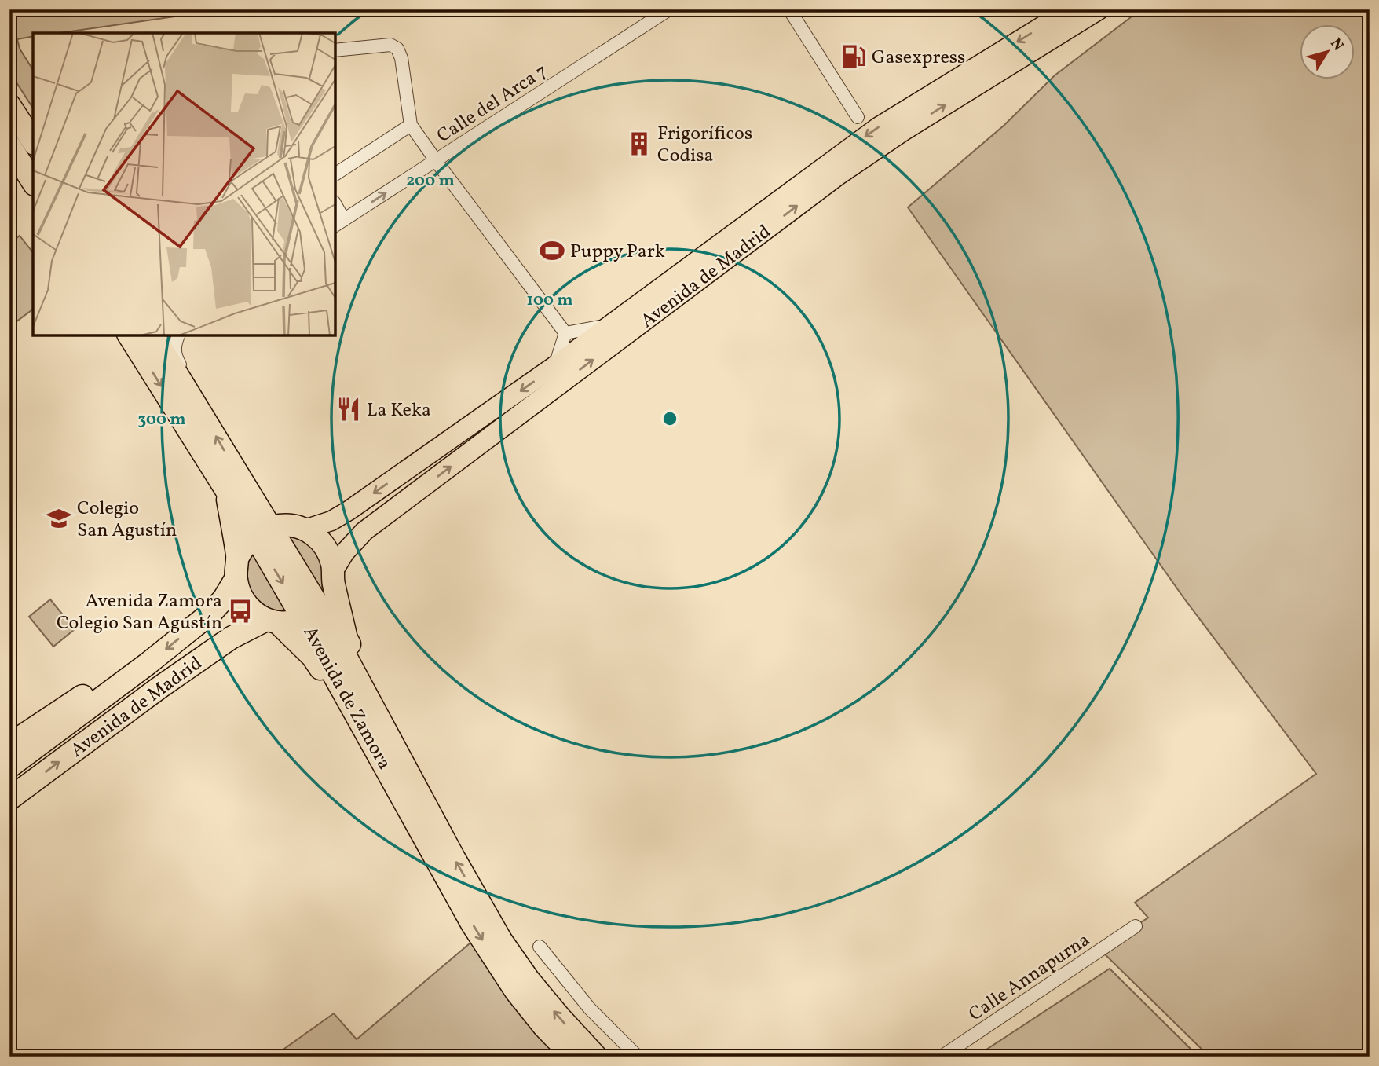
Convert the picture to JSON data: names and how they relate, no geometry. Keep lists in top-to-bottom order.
{
  "streets": {
    "highway": ["Avenida de Madrid", "Avenida de Zamora"],
    "street": ["Calle del Arca 7", "Calle Annapurna"]
  },
  "places": {
    "fuel station": ["Gasexpress"],
    "building": ["Frigoríficos Codisa"],
    "sports": ["Puppy Park"],
    "restaurant": ["La Keka"],
    "school or university": ["Colegio San Agustín"],
    "bus stop": ["Avenida Zamora Colegio San Agustín"]
  },
  "north": "top right",
  "rings": ["200 m", "100 m", "300 m"]
}
